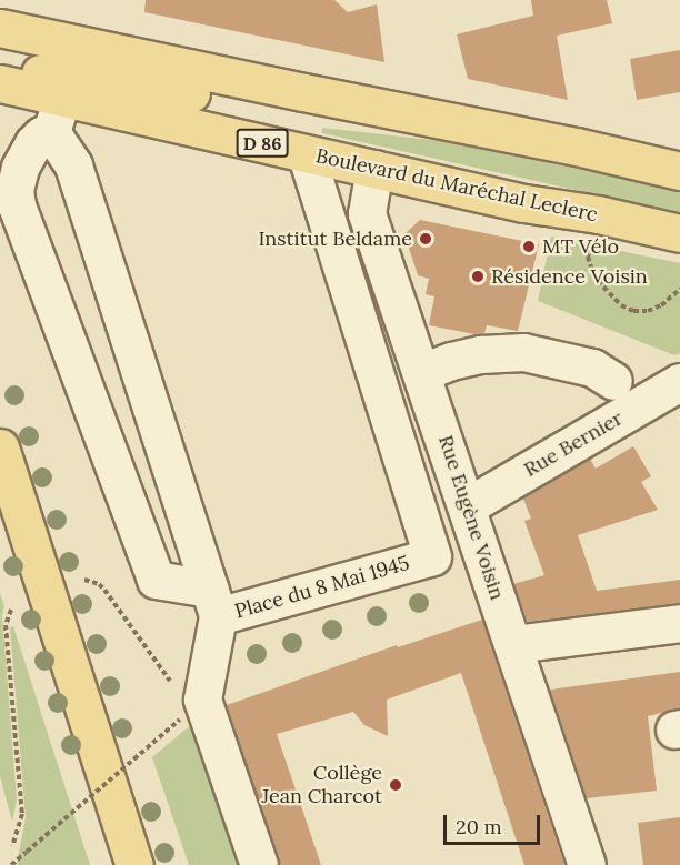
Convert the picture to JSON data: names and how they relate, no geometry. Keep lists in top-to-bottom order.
{
  "streets": {
    "main road": ["D 86", "Boulevard du Maréchal Leclerc"],
    "street": ["Rue Bernier", "Rue Eugène Voisin", "Place du 8 Mai 1945"]
  },
  "crossings": [
    ["Boulevard du Maréchal Leclerc", "Rue Eugène Voisin"],
    ["Boulevard du Maréchal Leclerc", "Place du 8 Mai 1945"],
    ["Rue Bernier", "Rue Eugène Voisin"]
  ],
  "places": [
    "Institut Beldame",
    "MT Vélo",
    "Résidence Voisin",
    "Collège Jean Charcot"
  ],
  "scale_bar": "20 m"
}
